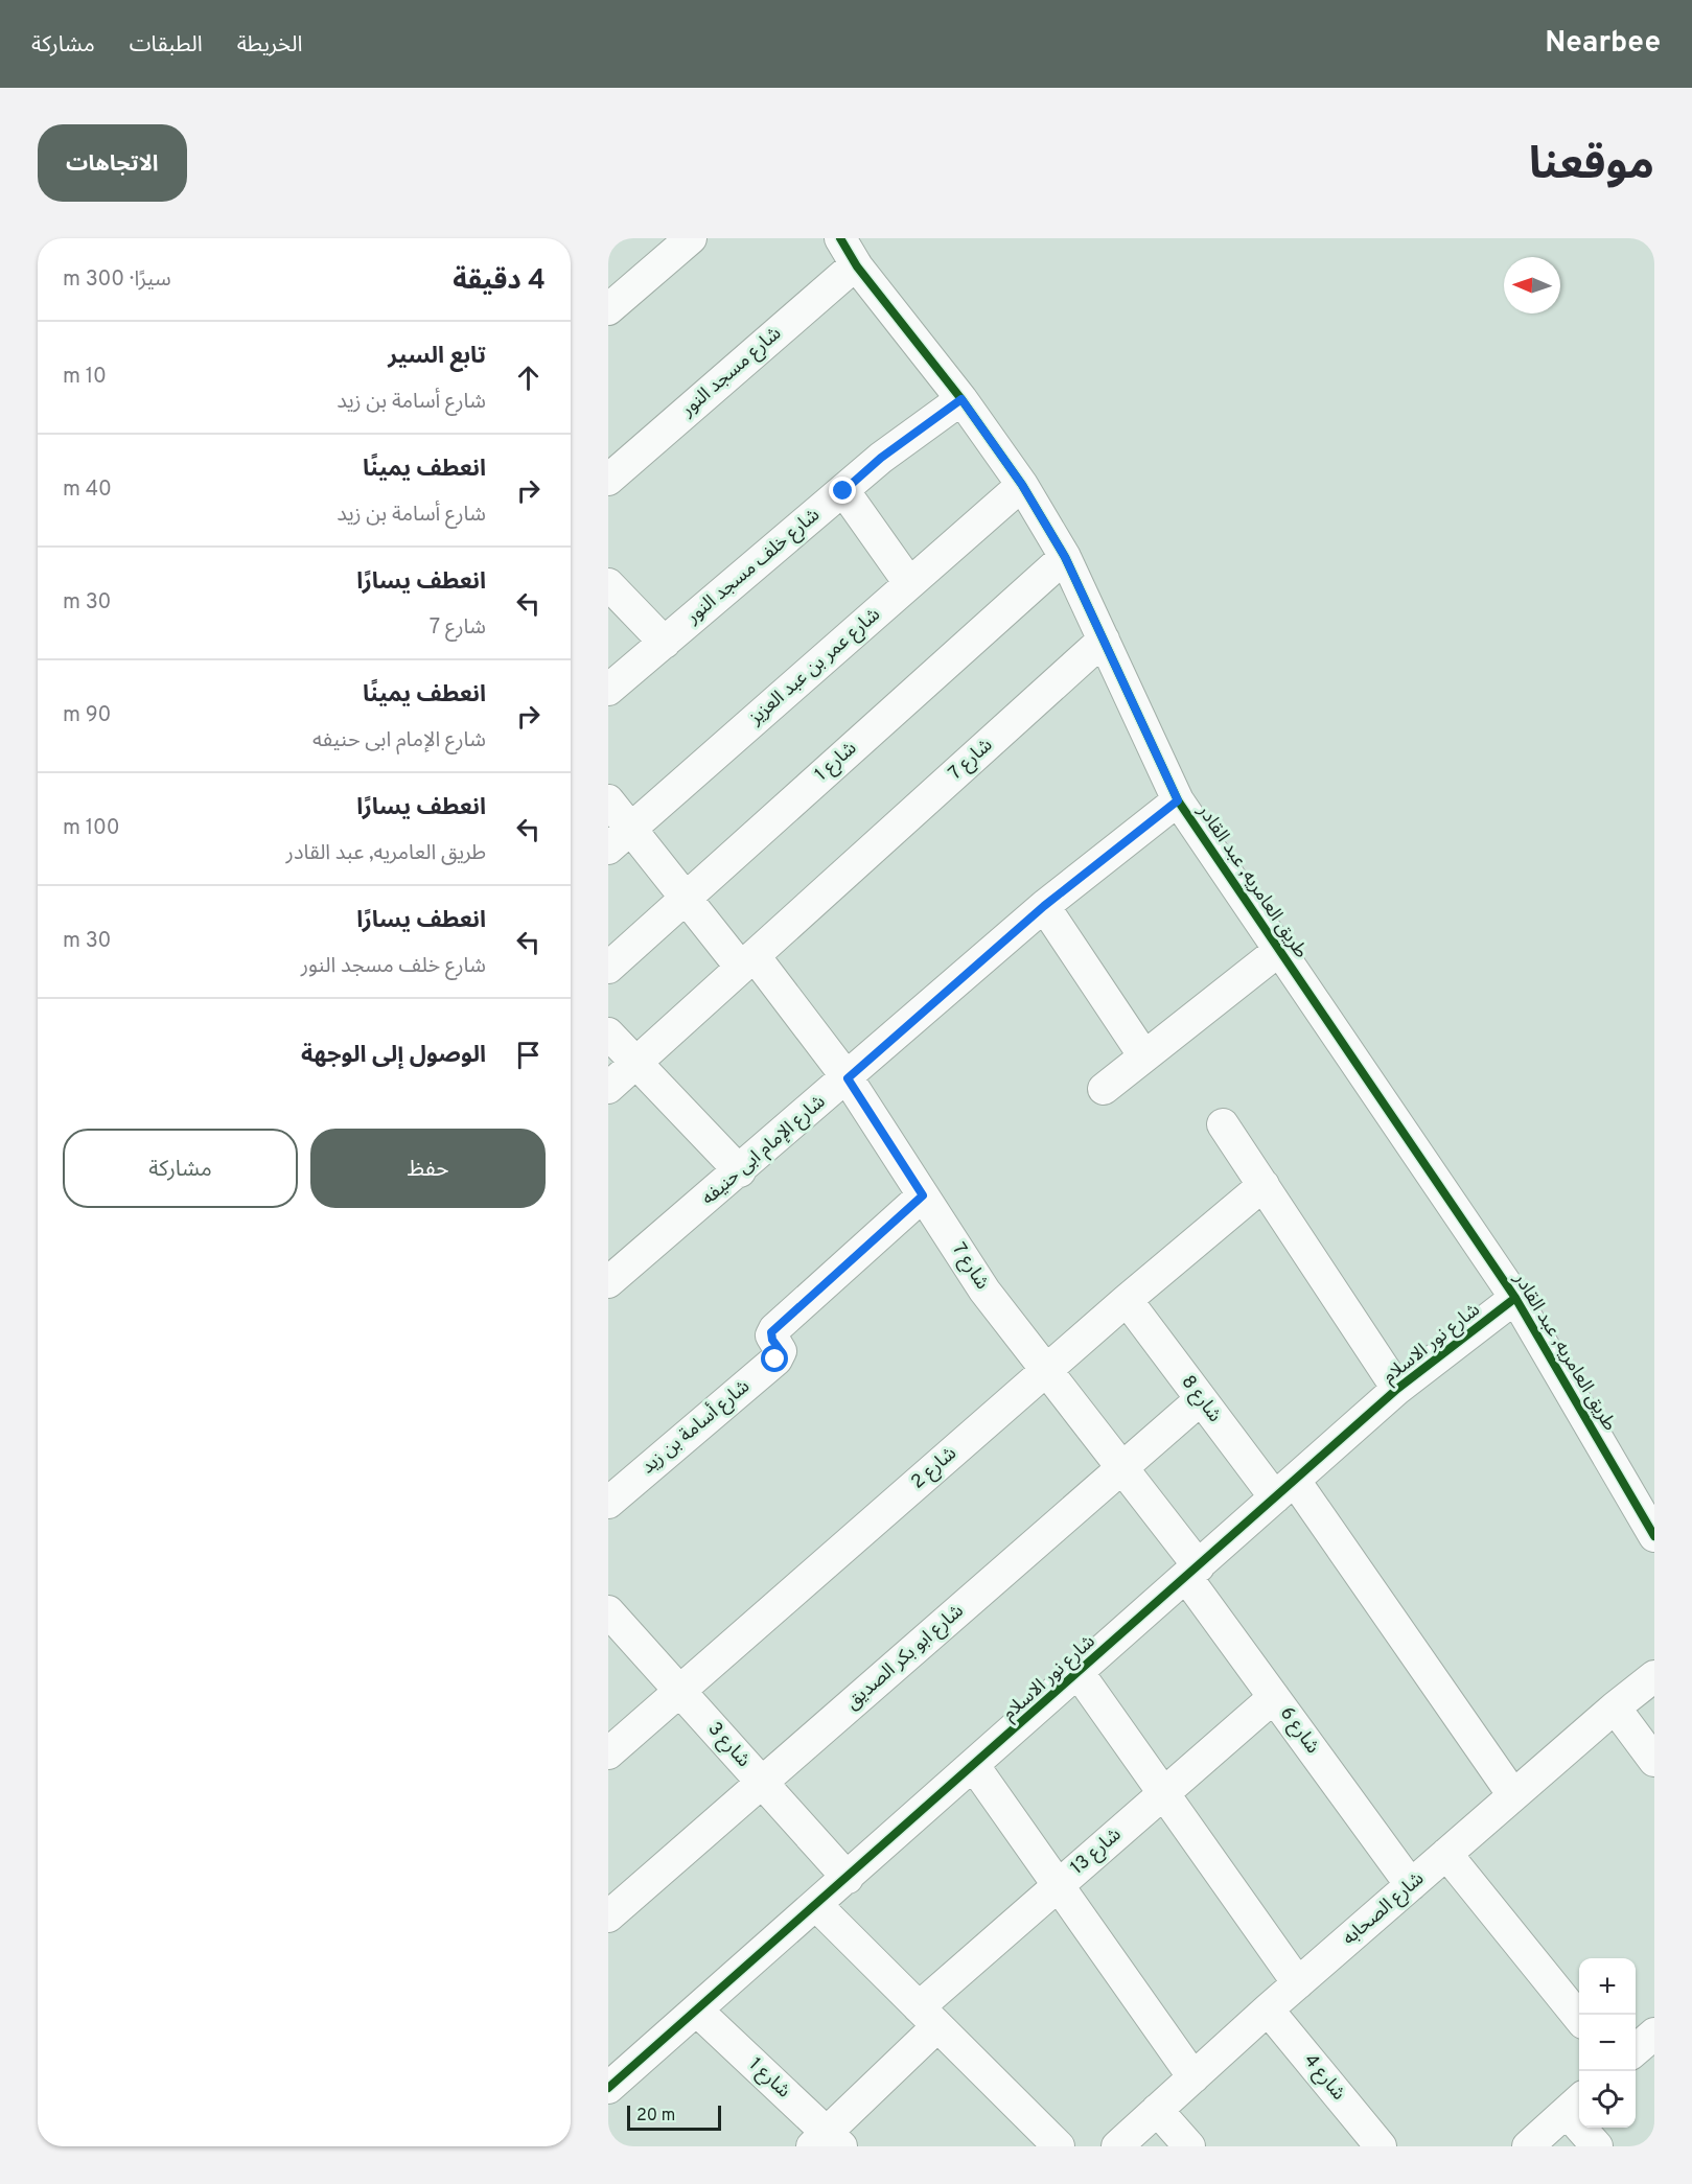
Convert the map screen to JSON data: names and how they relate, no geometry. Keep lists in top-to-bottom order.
{
  "streets": {
    "street": [
      "شارع مسجد النور",
      "شارع خلف مسجد النور",
      "شارع عمر بن عبد العزيز",
      "شارع 7",
      "شارع 1",
      "طريق العامريه, عبد القادر",
      "شارع الإمام ابى حنيفه",
      "شارع نور الاسلام",
      "شارع 8",
      "شارع أسامة بن زيد",
      "شارع 2",
      "شارع ابو بكر الصديق",
      "شارع 6",
      "شارع 3",
      "شارع 13",
      "شارع الصحابه",
      "شارع 4"
    ]
  },
  "crossings": [
    ["شارع مسجد النور", "طريق العامريه, عبد القادر"],
    ["شارع خلف مسجد النور", "طريق العامريه, عبد القادر"],
    ["شارع عمر بن عبد العزيز", "طريق العامريه, عبد القادر"],
    ["شارع 7", "طريق العامريه, عبد القادر"],
    ["شارع 7", "شارع الإمام ابى حنيفه"],
    ["شارع 7", "شارع نور الاسلام"],
    ["شارع 7", "شارع أسامة بن زيد"],
    ["شارع 7", "شارع 2"],
    ["شارع 7", "شارع ابو بكر الصديق"],
    ["شارع 7", "شارع 6"],
    ["شارع 1", "طريق العامريه, عبد القادر"],
    ["شارع 1", "شارع نور الاسلام"],
    ["شارع 1", "شارع 13"],
    ["طريق العامريه, عبد القادر", "شارع الإمام ابى حنيفه"],
    ["طريق العامريه, عبد القادر", "شارع نور الاسلام"],
    ["شارع نور الاسلام", "شارع 8"],
    ["شارع نور الاسلام", "شارع 6"],
    ["شارع نور الاسلام", "شارع 3"],
    ["شارع 8", "شارع 2"],
    ["شارع 8", "شارع ابو بكر الصديق"],
    ["شارع 8", "شارع الصحابه"],
    ["شارع 2", "شارع 3"],
    ["شارع ابو بكر الصديق", "شارع 3"],
    ["شارع 6", "شارع 13"],
    ["شارع 6", "شارع الصحابه"],
    ["شارع الصحابه", "شارع 4"]
  ],
  "scale_bar": "20 m",
  "north": "left",
  "page": {
    "header": "Nearbee",
    "nav": ["الخريطة", "الطبقات", "مشاركة"],
    "title": "موقعنا",
    "buttons": [
      "الاتجاهات",
      ["حفظ", "مشاركة"]
    ],
    "heading": ["4 دقيقة", "سيرًا · 300 m"],
    "list": [
      ["تابع السير", "شارع أسامة بن زيد", "10 m"],
      ["انعطف يمينًا", "شارع أسامة بن زيد", "40 m"],
      ["انعطف يسارًا", "شارع 7", "30 m"],
      ["انعطف يمينًا", "شارع الإمام ابى حنيفه", "90 m"],
      ["انعطف يسارًا", "طريق العامريه, عبد القادر", "100 m"],
      ["انعطف يسارًا", "شارع خلف مسجد النور", "30 m"],
      "الوصول إلى الوجهة"
    ],
    "map_buttons": ["+", "−"],
    "scale": "20 m"
  }
}
